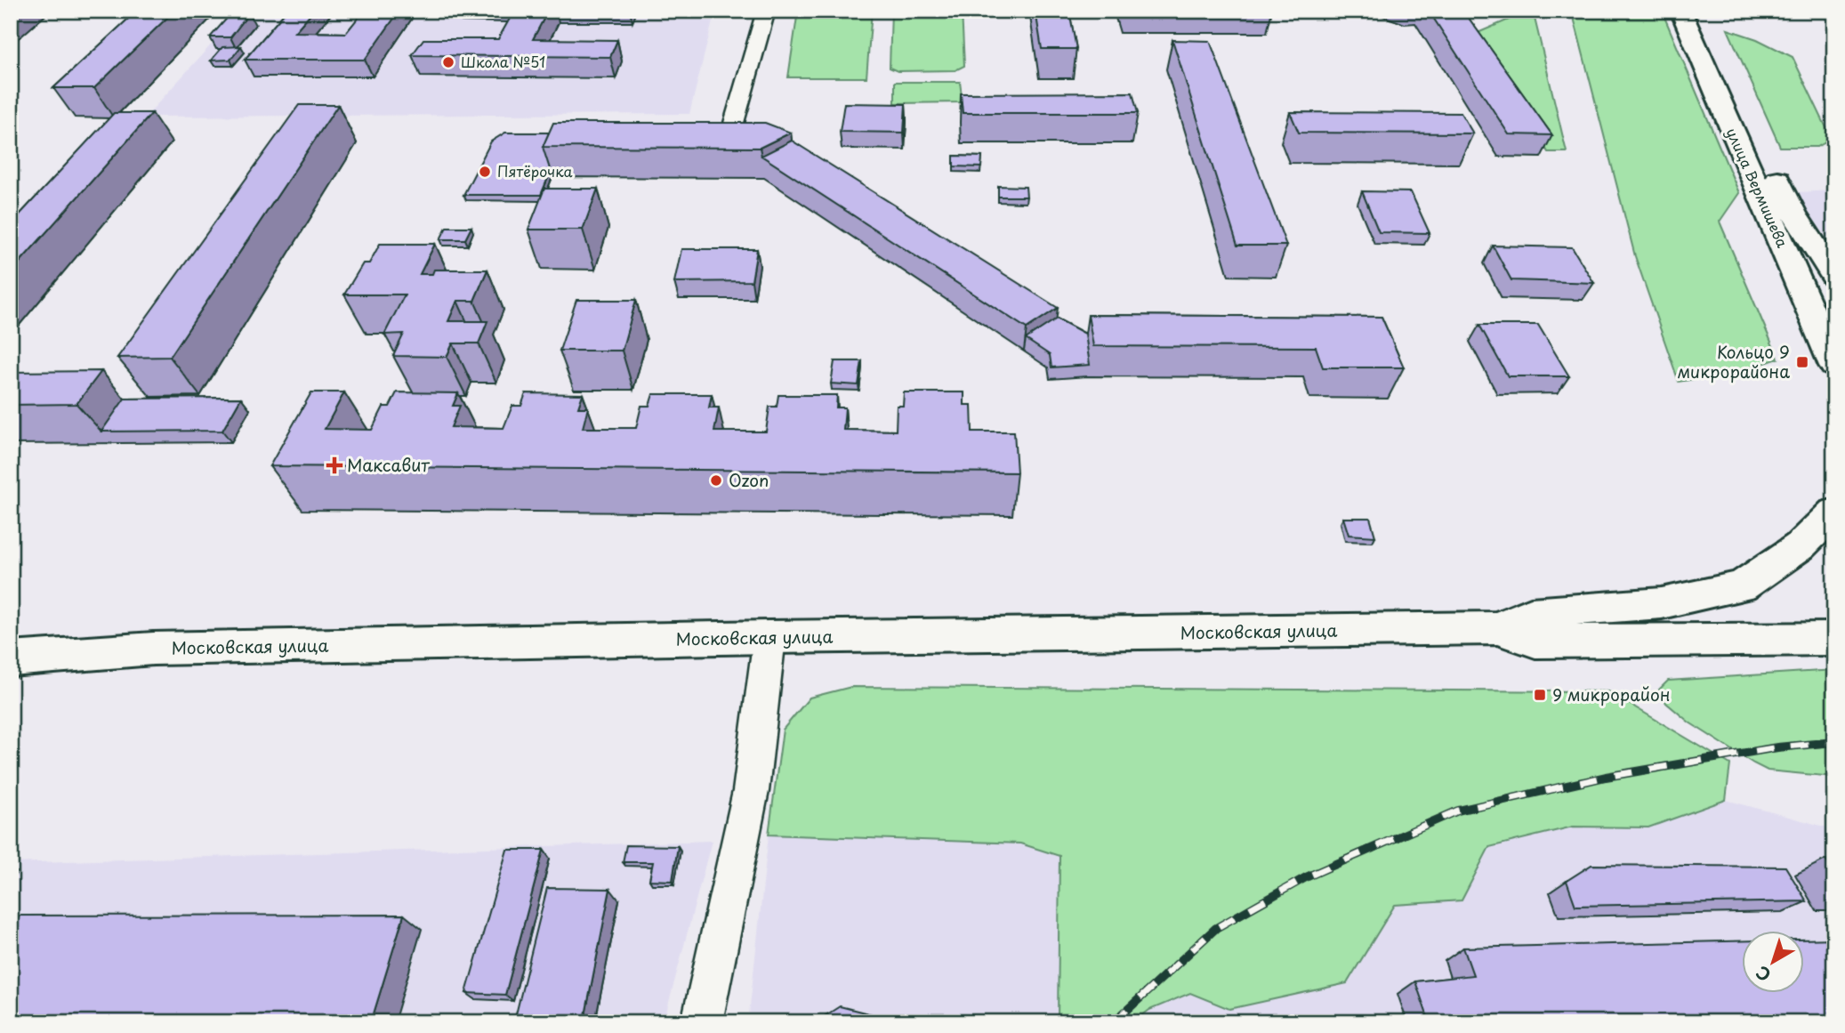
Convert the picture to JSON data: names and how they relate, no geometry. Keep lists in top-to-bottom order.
{
  "streets": {
    "main road": ["улица Вермишева", "Московская улица"]
  },
  "places": {
    "other": ["Школа №51", "Пятёрочка", "Ozon"],
    "transit": ["Кольцо 9 микрорайона", "9 микрорайон"],
    "health": ["Максавит"]
  },
  "north": "bottom left"
}
